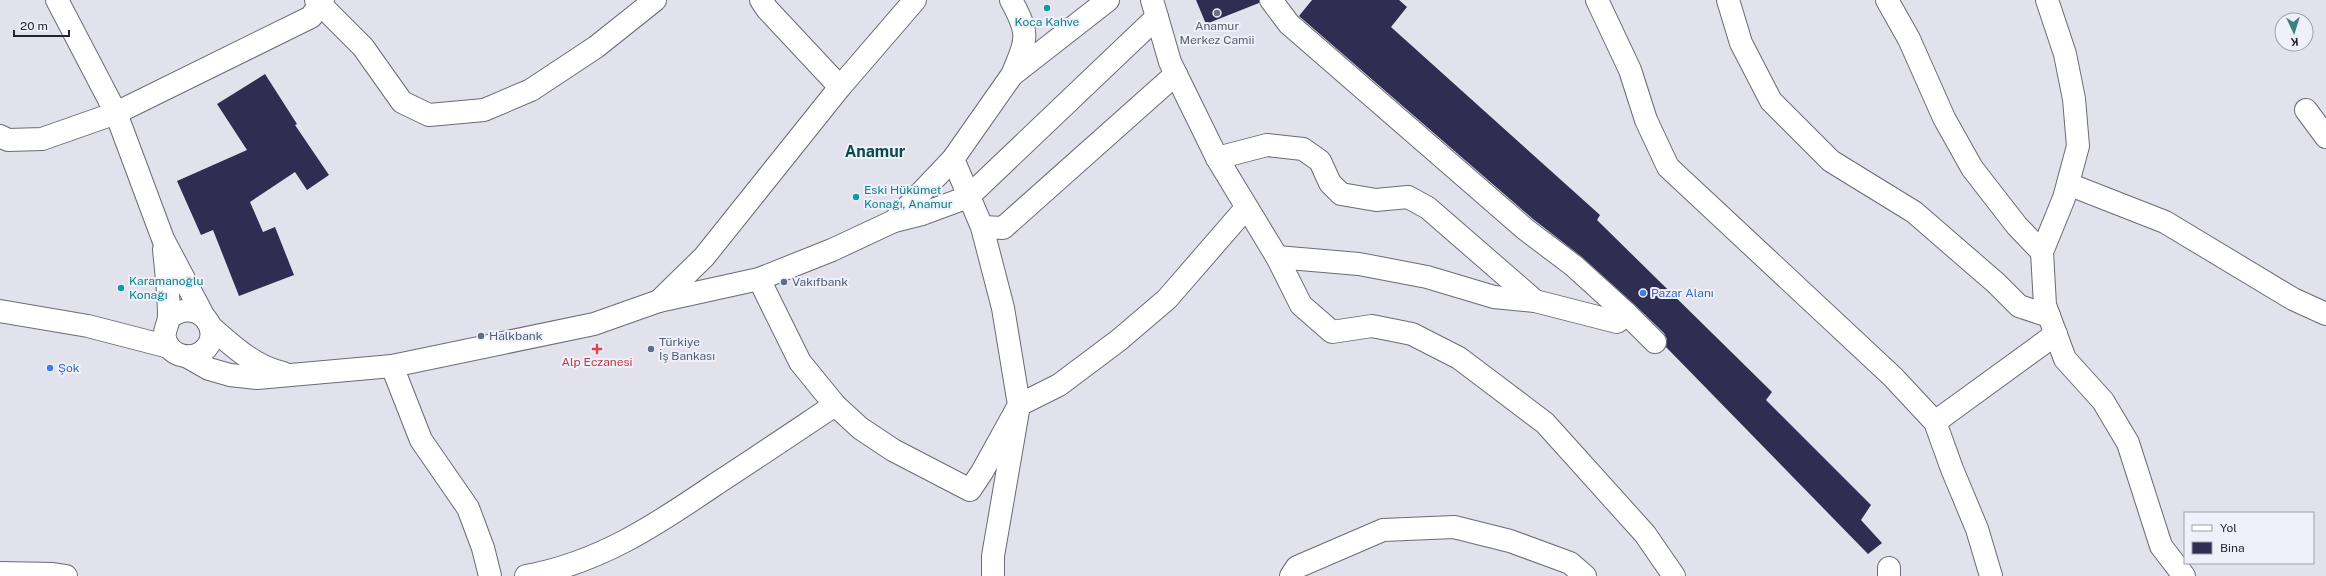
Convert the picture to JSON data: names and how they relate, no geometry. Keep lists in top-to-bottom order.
{
  "districts": ["Anamur"],
  "places": {
    "other": [
      "Koca Kahve",
      "Anamur Merkez Camii",
      "Eski Hükümet Konağı, Anamur",
      "Vakıfbank",
      "Karamanoğlu Konağı",
      "Pazar Alanı",
      "Halkbank",
      "Türkiye İş Bankası",
      "Şok"
    ],
    "health": ["Alp Eczanesi"]
  },
  "legend": ["Yol", "Bina"],
  "scale_bar": "20 m",
  "north": "bottom"
}
